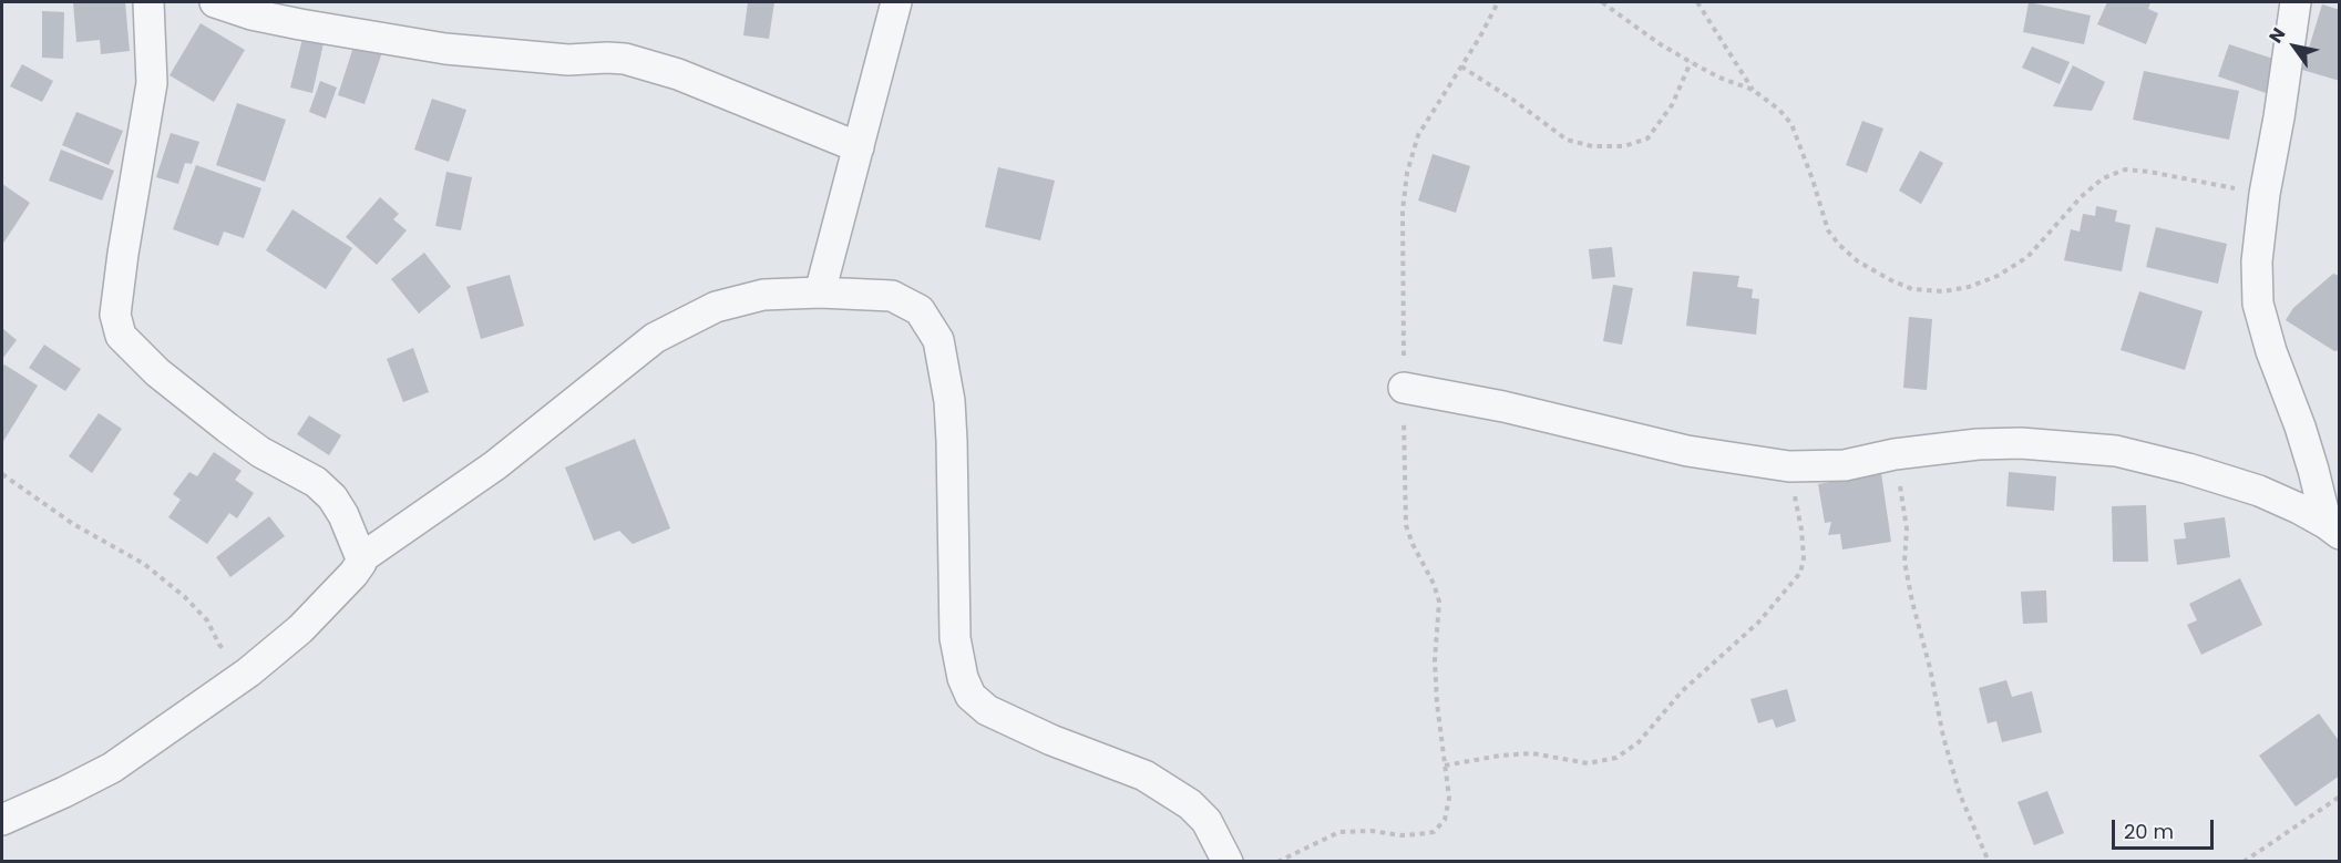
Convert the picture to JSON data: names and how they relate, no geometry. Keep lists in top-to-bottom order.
{
  "scale_bar": "20 m",
  "north": "top left"
}
